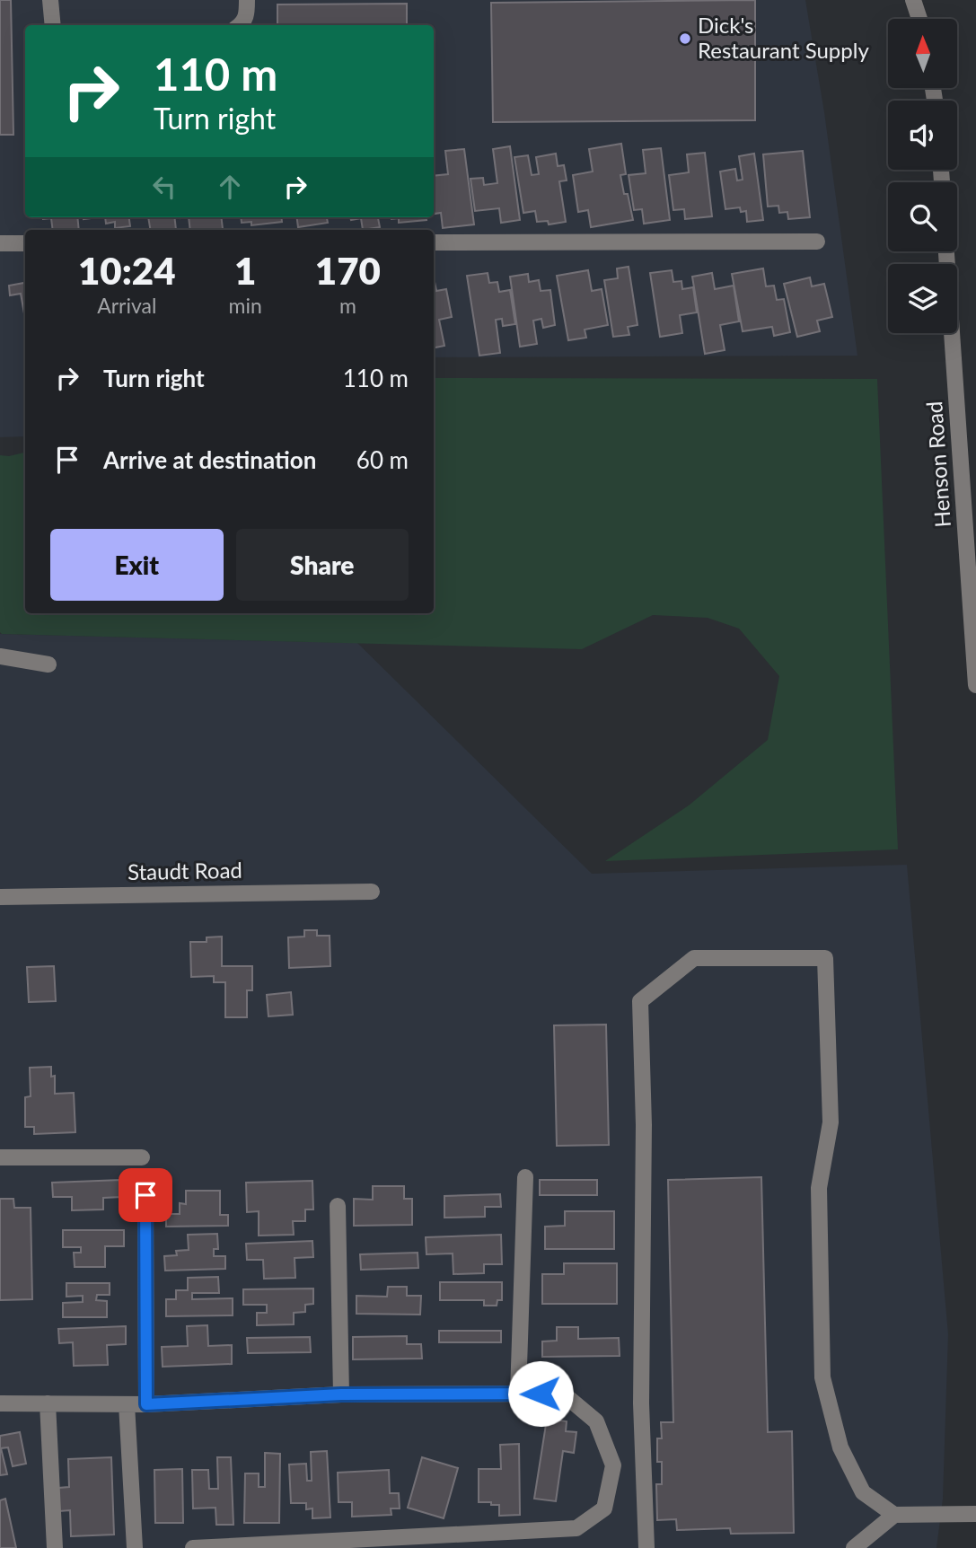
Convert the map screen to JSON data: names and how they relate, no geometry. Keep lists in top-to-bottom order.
{
  "streets": {
    "street": ["Henson Road", "Staudt Road"]
  },
  "places": ["Dick's Restaurant Supply"],
  "north": "top",
  "page": {
    "turn": ["110 m", "Turn right"],
    "eta": [
      "10:24",
      "Arrival",
      "1",
      "min",
      "170",
      "m"
    ],
    "list": [
      {
        "name": "Turn right",
        "value": "110 m"
      },
      {
        "name": "Arrive at destination",
        "value": "60 m"
      }
    ],
    "buttons": ["Exit", "Share"]
  }
}
